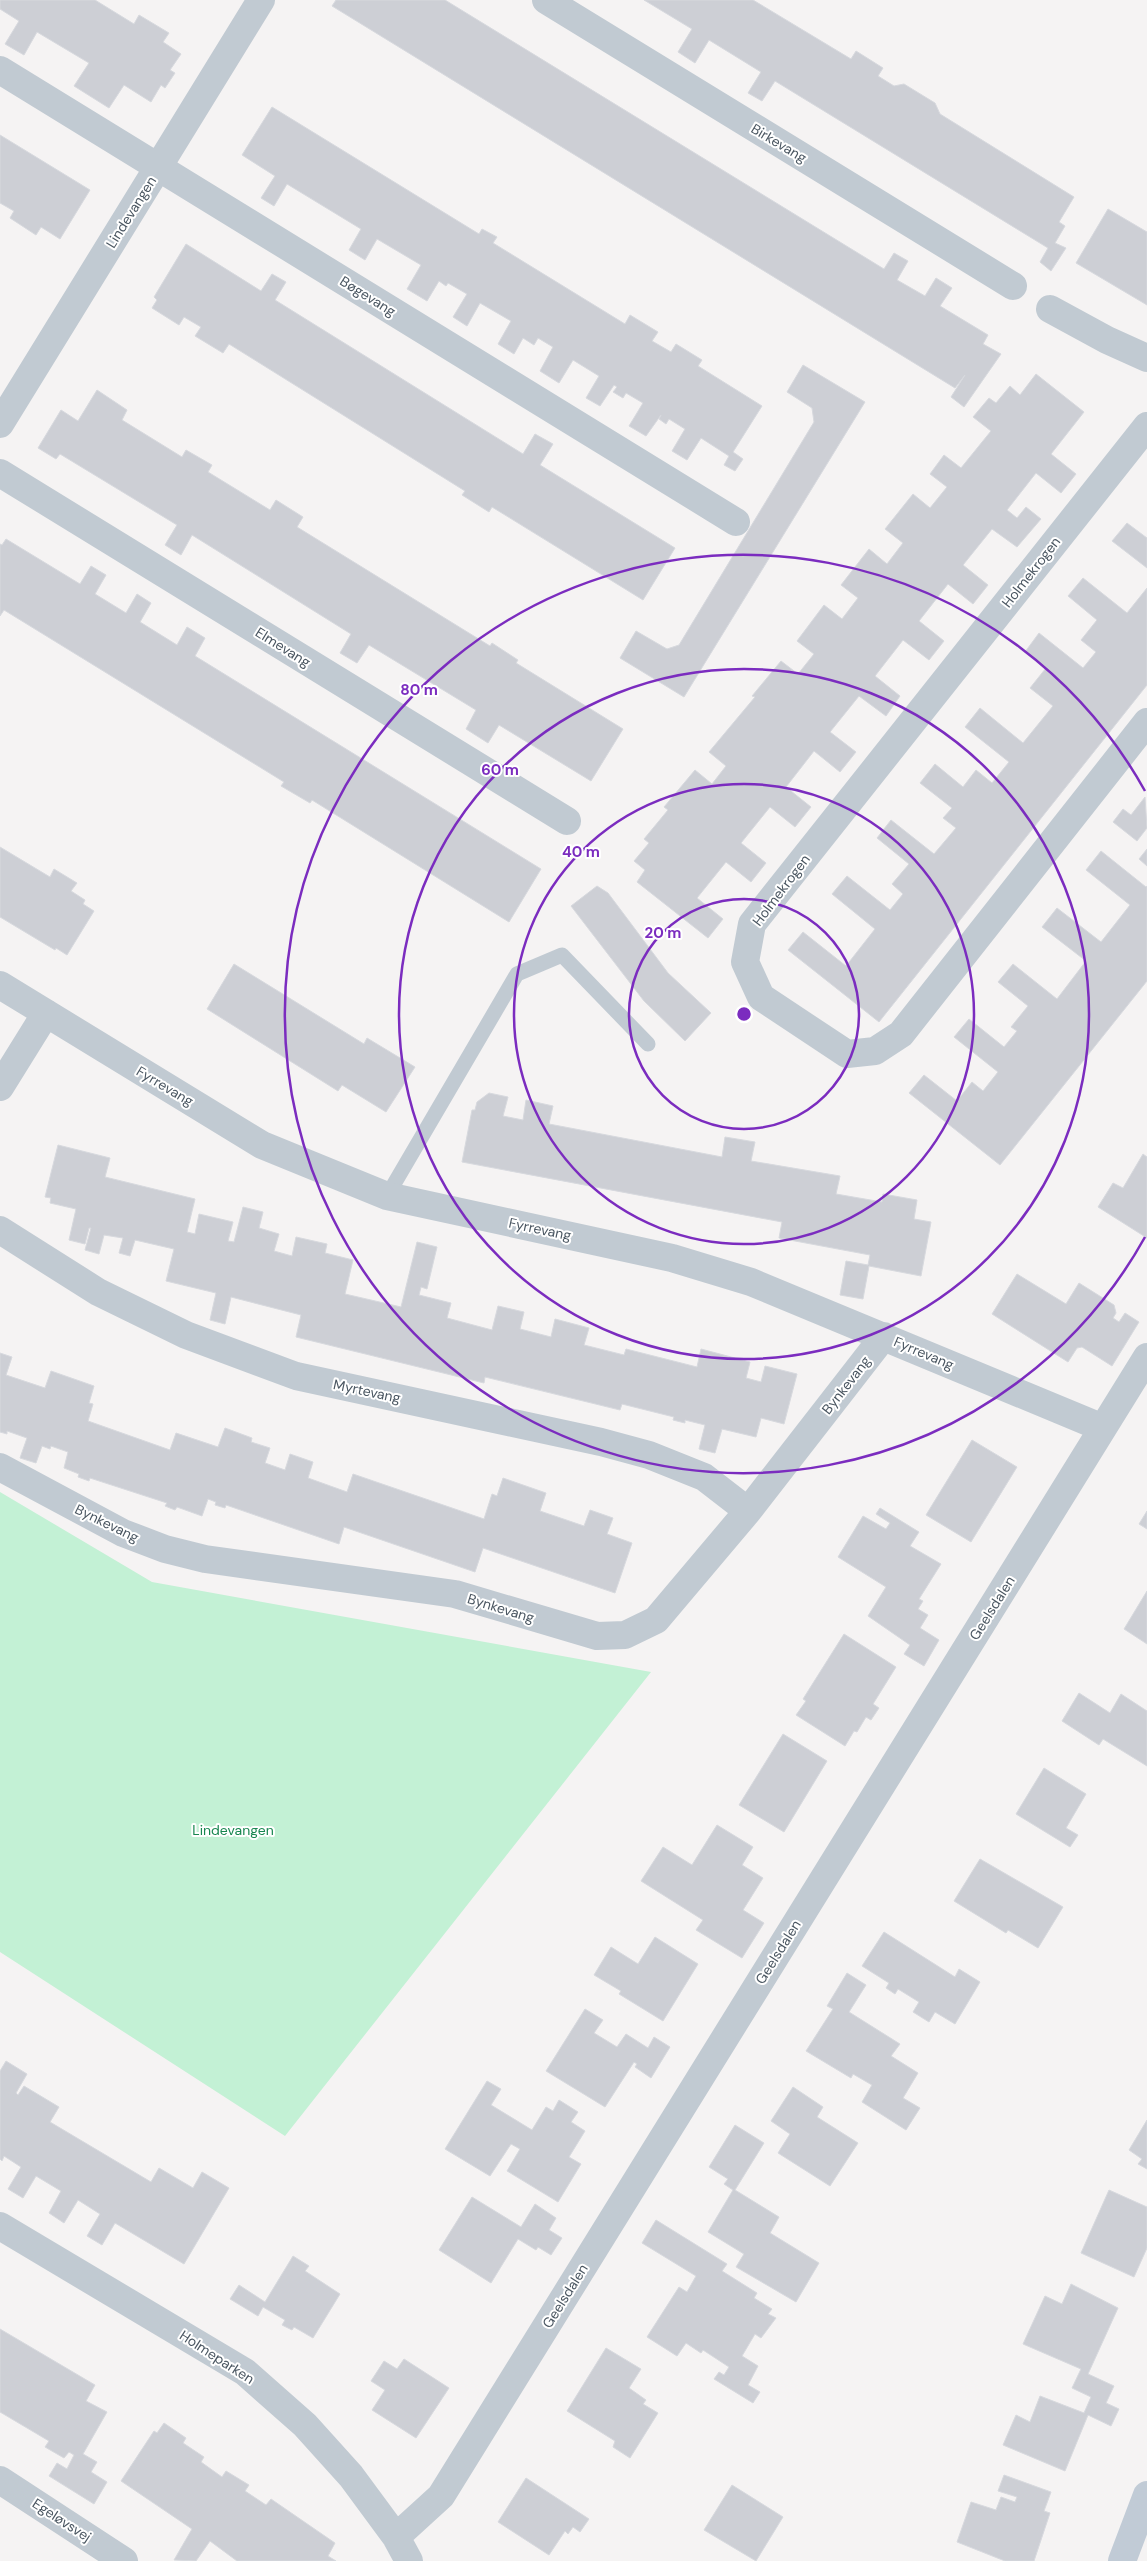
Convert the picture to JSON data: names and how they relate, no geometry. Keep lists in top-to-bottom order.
{
  "streets": {
    "street": [
      "Birkevang",
      "Lindevangen",
      "Bøgevang",
      "Holmekrogen",
      "Elmevang",
      "Fyrrevang",
      "Bynkevang",
      "Myrtevang",
      "Geelsdalen",
      "Holmeparken",
      "Egeløvsvej"
    ]
  },
  "crossings": [
    ["Lindevangen", "Bøgevang"],
    ["Fyrrevang", "Bynkevang"],
    ["Fyrrevang", "Geelsdalen"],
    ["Bynkevang", "Myrtevang"],
    ["Geelsdalen", "Holmeparken"]
  ],
  "parks": ["Lindevangen"],
  "rings": [
    "80 m",
    "60 m",
    "40 m",
    "20 m"
  ]
}
